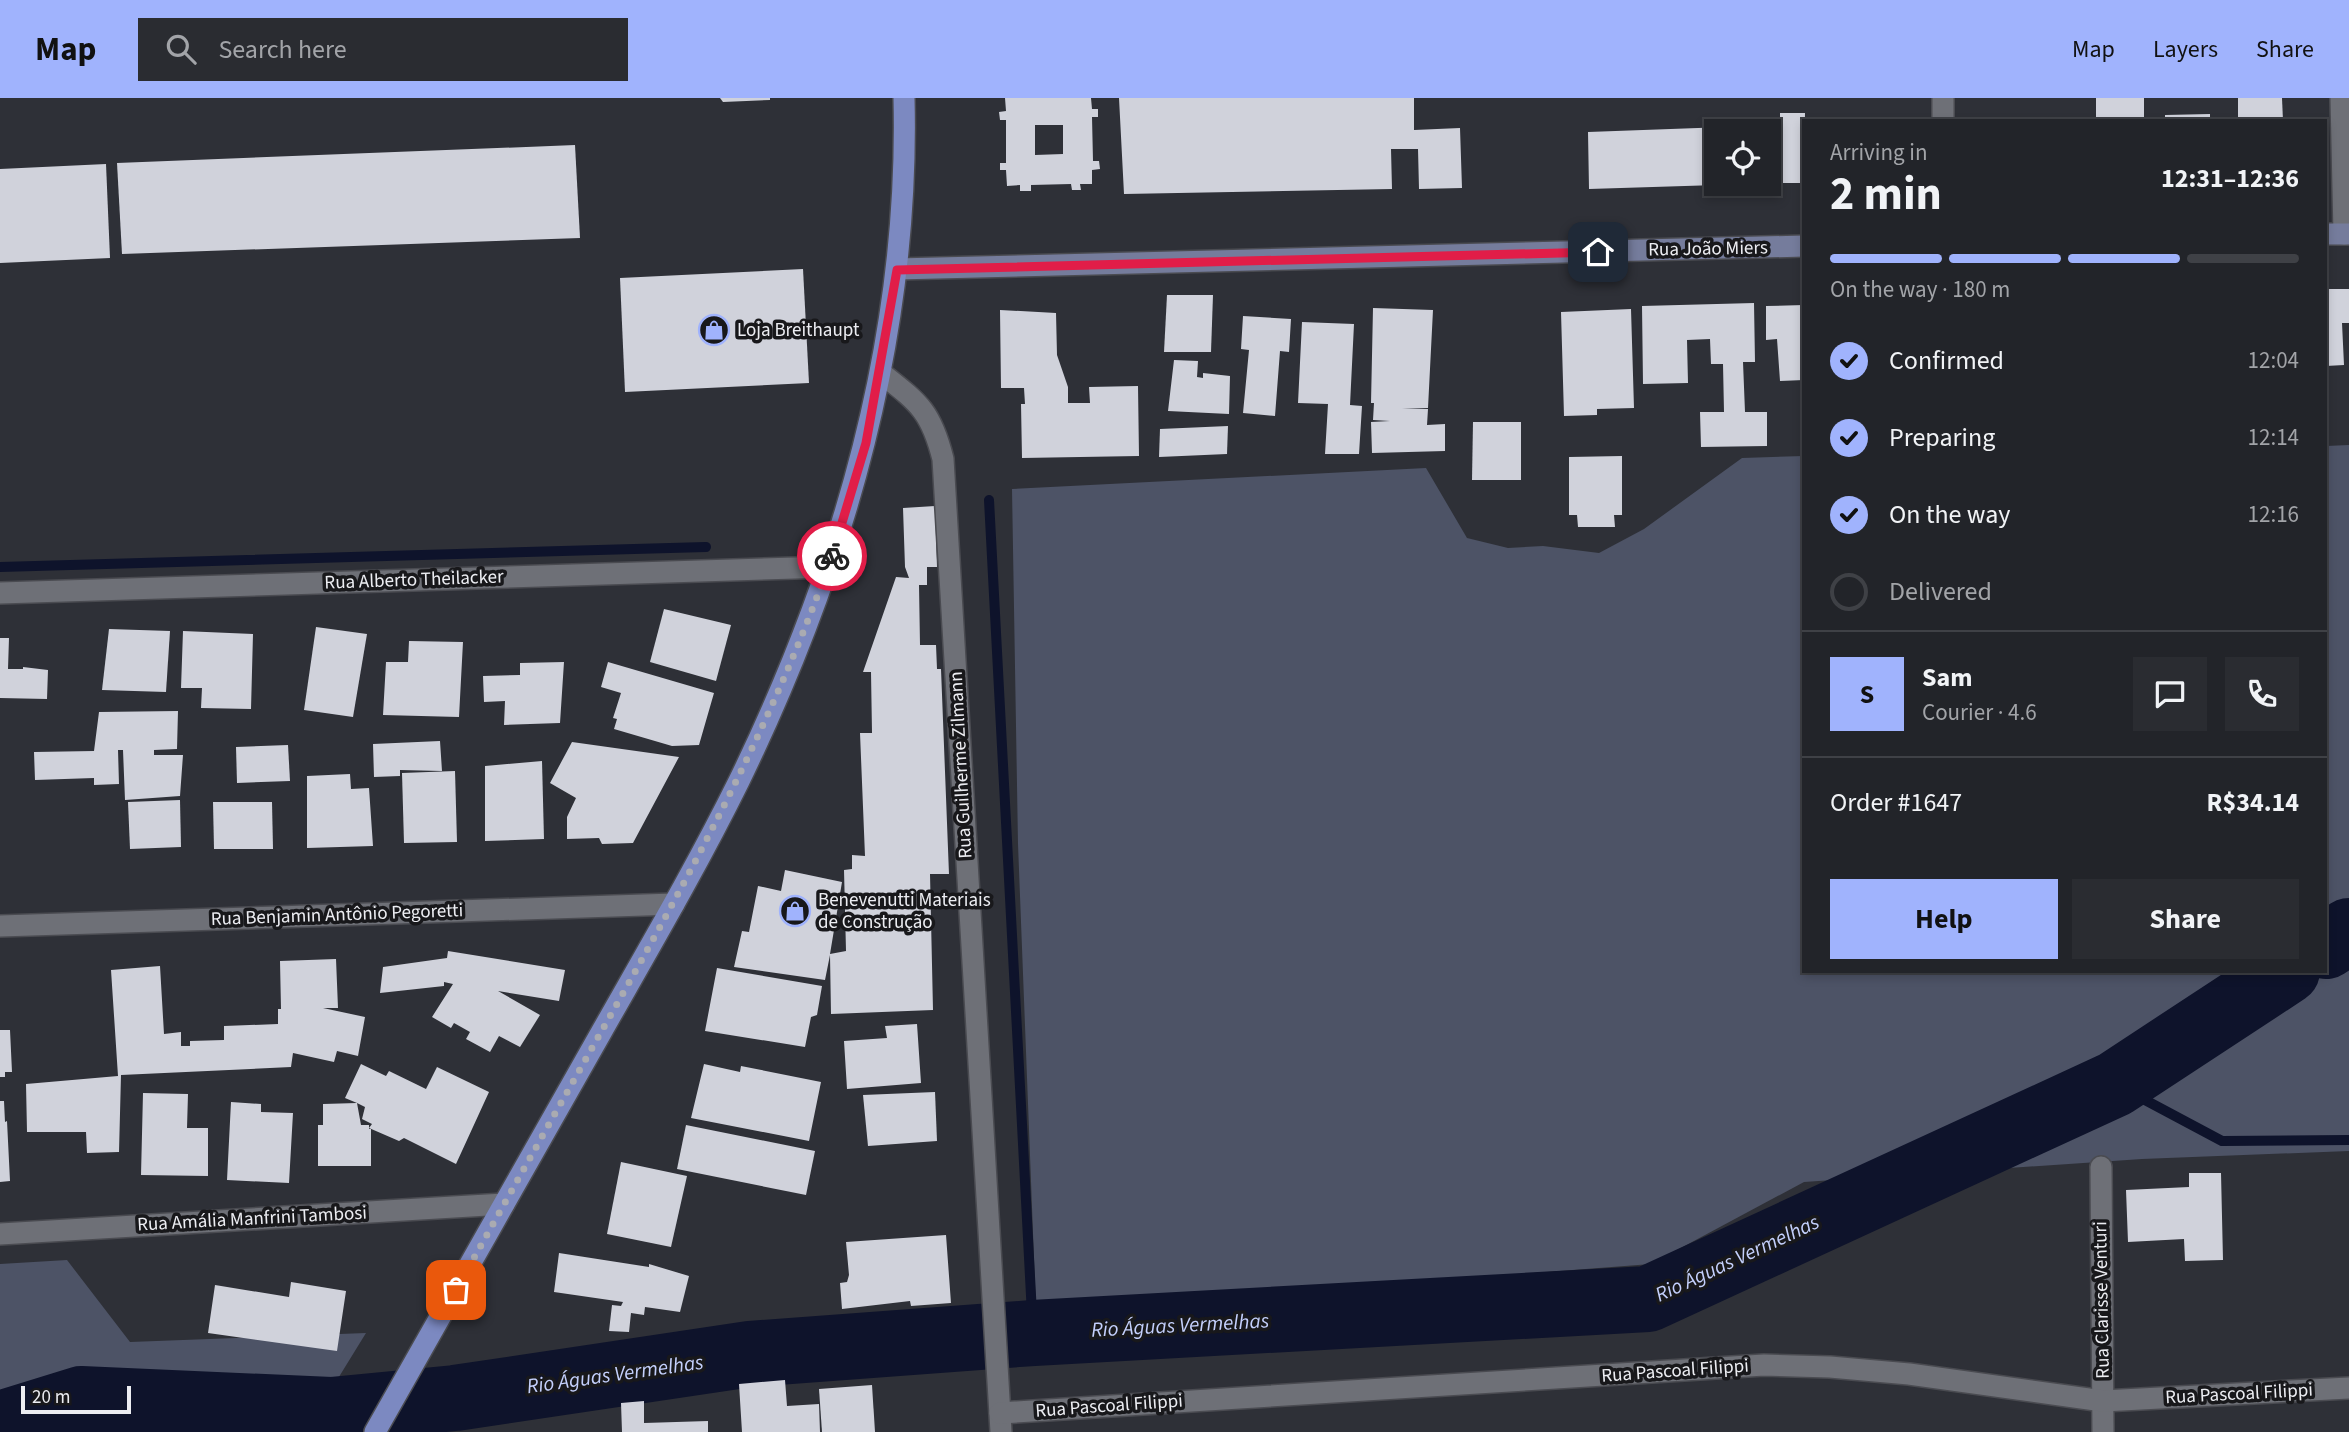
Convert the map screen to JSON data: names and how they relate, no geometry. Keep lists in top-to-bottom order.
{
  "streets": {
    "street": [
      "Rua João Miers",
      "Rua Alberto Theilacker",
      "Rua Guilherme Zilmann",
      "Rua Benjamin Antônio Pegoretti",
      "Rua Amália Manfrini Tambosi",
      "Rua Clarisse Venturi",
      "Rua Pascoal Filippi"
    ]
  },
  "crossings": [
    ["Rua Guilherme Zilmann", "Rua Pascoal Filippi"],
    ["Rua Clarisse Venturi", "Rua Pascoal Filippi"]
  ],
  "water": ["Rio Águas Vermelhas"],
  "places": {
    "shop": ["Loja Breithaupt", "Benevenutti Materiais de Construção"]
  },
  "scale_bar": "20 m",
  "page": {
    "header": "Map",
    "search": "Search here",
    "nav": ["Map", "Layers", "Share"],
    "heading": ["2 min", "Arriving in", "12:31–12:36"],
    "panel": [
      "Sam",
      "Courier · 4.6",
      "Order #1647",
      "R$34.14"
    ],
    "bar": "On the way · 180 m",
    "list": [
      ["Confirmed", "12:04"],
      ["Preparing", "12:14"],
      ["On the way", "12:16"],
      "Delivered"
    ],
    "round": "S",
    "buttons": ["Help", "Share"],
    "scale": "20 m"
  }
}
